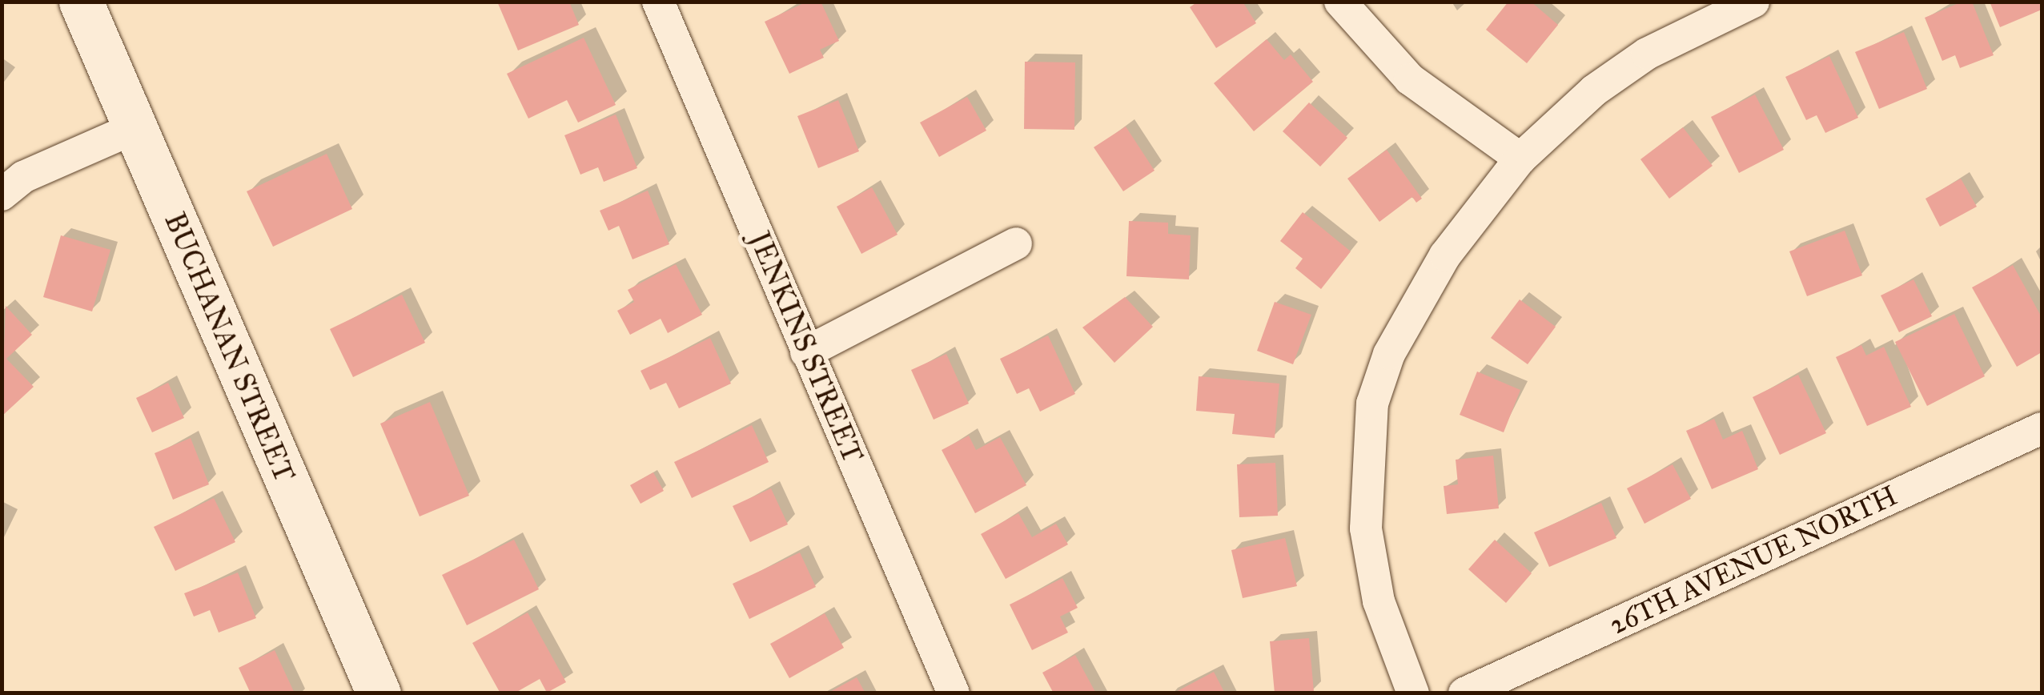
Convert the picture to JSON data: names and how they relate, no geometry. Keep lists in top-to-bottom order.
{
  "streets": {
    "street": ["BUCHANAN STREET", "JENKINS STREET", "26TH AVENUE NORTH"]
  }
}
